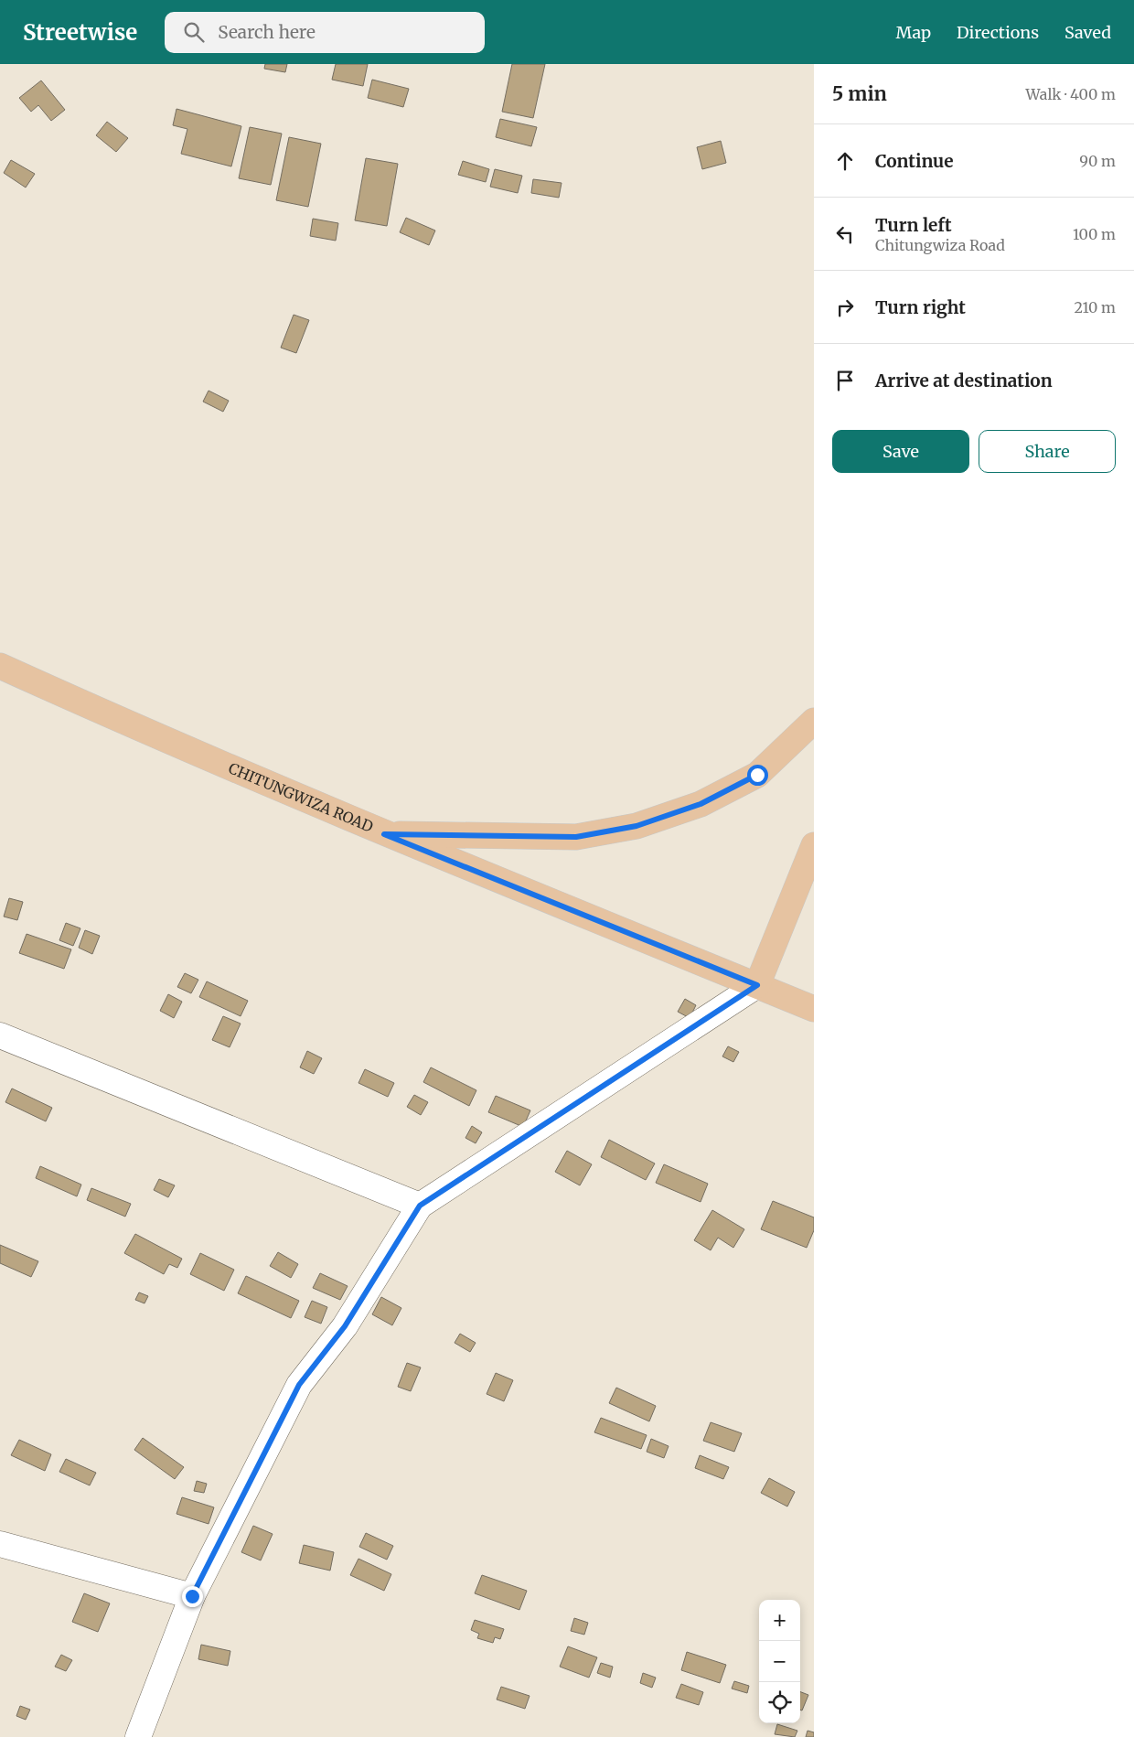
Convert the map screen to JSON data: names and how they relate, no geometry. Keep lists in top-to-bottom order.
{
  "streets": {
    "main road": ["CHITUNGWIZA ROAD"]
  },
  "page": {
    "header": "Streetwise",
    "search": "Search here",
    "nav": ["Map", "Directions", "Saved"],
    "heading": ["5 min", "Walk · 400 m"],
    "list": [
      ["Continue", "90 m"],
      ["Turn left", "Chitungwiza Road", "100 m"],
      ["Turn right", "210 m"],
      "Arrive at destination"
    ],
    "buttons": ["Save", "Share"],
    "map_buttons": ["+", "−"]
  }
}
